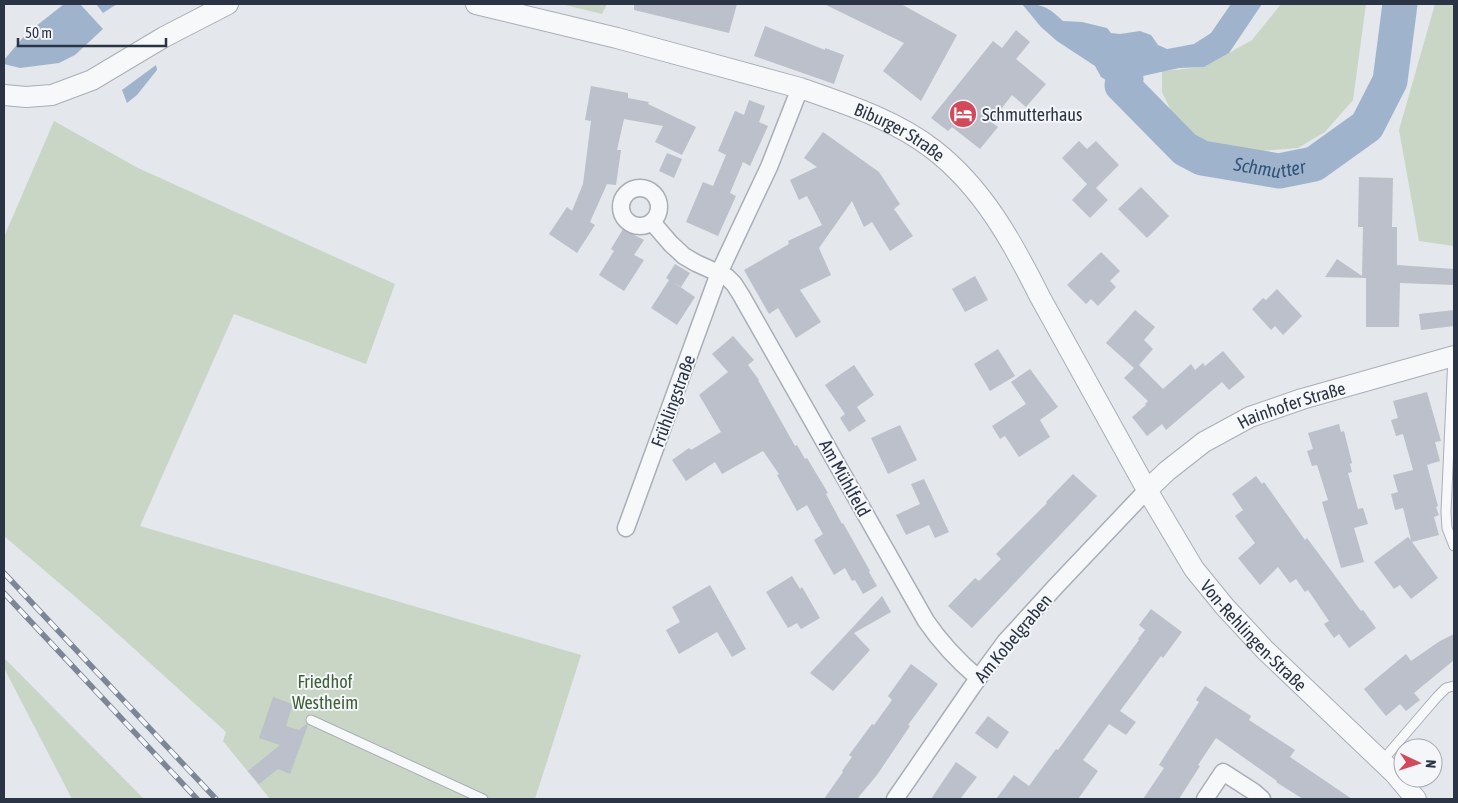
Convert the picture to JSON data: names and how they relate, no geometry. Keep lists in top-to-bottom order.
{
  "streets": {
    "street": [
      "Biburger Straße",
      "Frühlingstraße",
      "Hainhofer Straße",
      "Am Mühlfeld",
      "Von-Rehlingen-Straße",
      "Am Kobelgraben"
    ]
  },
  "crossings": [
    ["Biburger Straße", "Frühlingstraße"],
    ["Biburger Straße", "Hainhofer Straße"],
    ["Biburger Straße", "Von-Rehlingen-Straße"],
    ["Biburger Straße", "Am Kobelgraben"],
    ["Frühlingstraße", "Am Mühlfeld"],
    ["Hainhofer Straße", "Von-Rehlingen-Straße"],
    ["Hainhofer Straße", "Am Kobelgraben"],
    ["Am Mühlfeld", "Am Kobelgraben"],
    ["Von-Rehlingen-Straße", "Am Kobelgraben"]
  ],
  "water": ["Schmutter"],
  "parks": ["Friedhof Westheim"],
  "places": {
    "hotel": ["Schmutterhaus"]
  },
  "scale_bar": "50 m",
  "north": "right"
}
